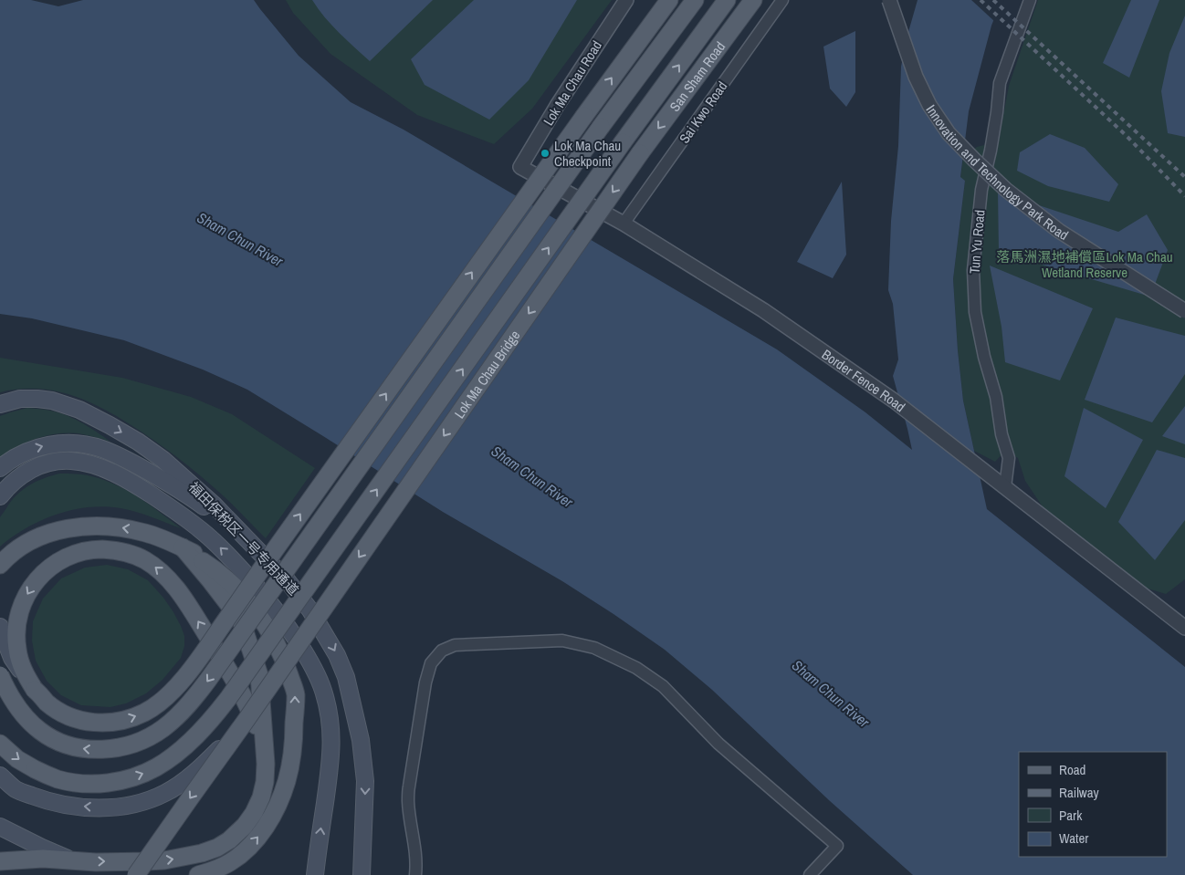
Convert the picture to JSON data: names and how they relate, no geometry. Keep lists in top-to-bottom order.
{
  "streets": {
    "main road": ["San Sham Road", "Lok Ma Chau Bridge", "福田保税区一号专用通道"],
    "street": [
      "Lok Ma Chau Road",
      "Sai Kwo Road",
      "Innovation and Technology Park Road",
      "Tun Yu Road",
      "Border Fence Road"
    ]
  },
  "crossings": [
    ["San Sham Road", "Lok Ma Chau Bridge"],
    ["Lok Ma Chau Road", "Border Fence Road"],
    ["Sai Kwo Road", "Border Fence Road"],
    ["Tun Yu Road", "Border Fence Road"]
  ],
  "water": ["Sham Chun River"],
  "parks": ["落馬洲濕地補償區Lok Ma Chau Wetland Reserve"],
  "places": ["Lok Ma Chau Checkpoint"],
  "legend": [
    "Road",
    "Railway",
    "Park",
    "Water"
  ]
}
